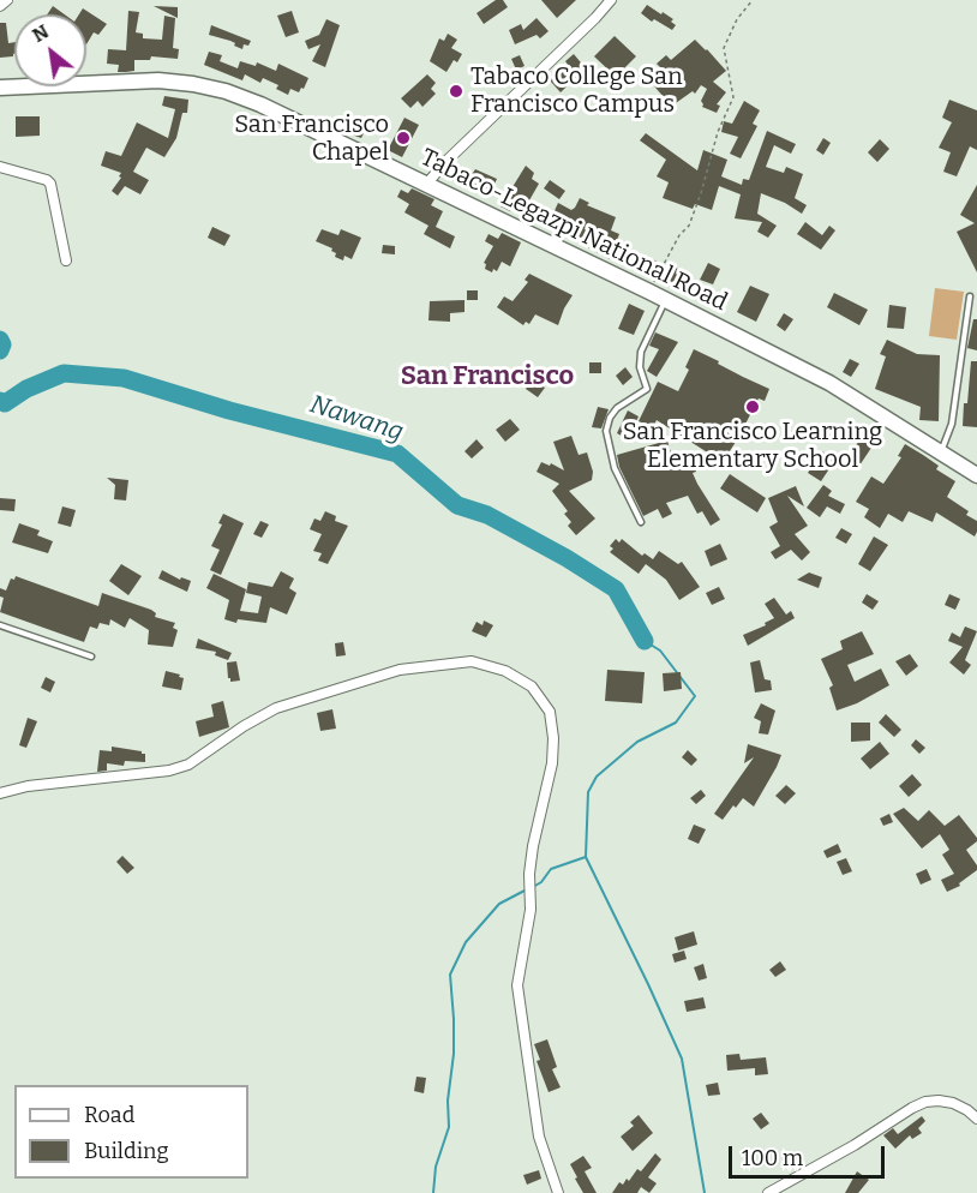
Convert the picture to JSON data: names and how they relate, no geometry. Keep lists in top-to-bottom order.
{
  "streets": {
    "main road": ["Tabaco-Legazpi National Road"]
  },
  "districts": ["San Francisco"],
  "water": ["Nawang"],
  "places": ["Tabaco College San Francisco Campus", "San Francisco Chapel", "San Francisco Learning Elementary School"],
  "legend": ["Road", "Building"],
  "scale_bar": "100 m",
  "north": "top left"
}
